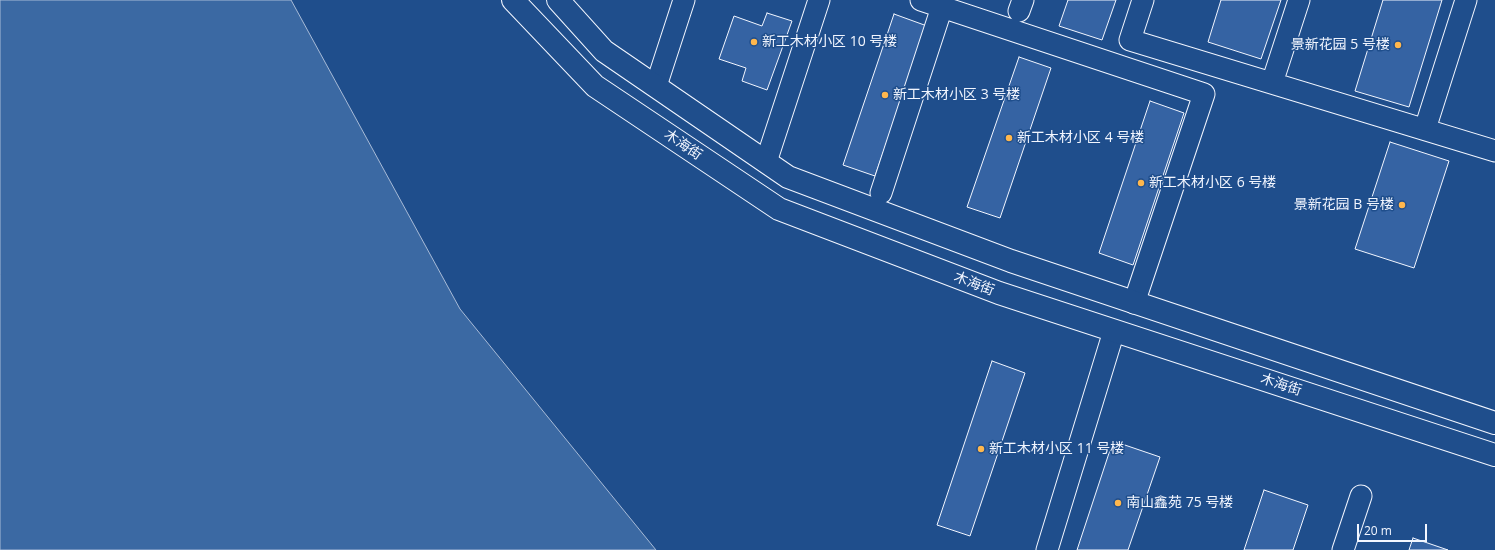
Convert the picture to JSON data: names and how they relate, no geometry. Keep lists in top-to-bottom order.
{
  "streets": {
    "main road": ["木海街"]
  },
  "places": [
    "新工木材小区 10 号楼",
    "景新花园 5 号楼",
    "新工木材小区 3 号楼",
    "新工木材小区 4 号楼",
    "新工木材小区 6 号楼",
    "景新花园 B 号楼",
    "新工木材小区 11 号楼",
    "南山鑫苑 75 号楼"
  ],
  "scale_bar": "20 m"
}
